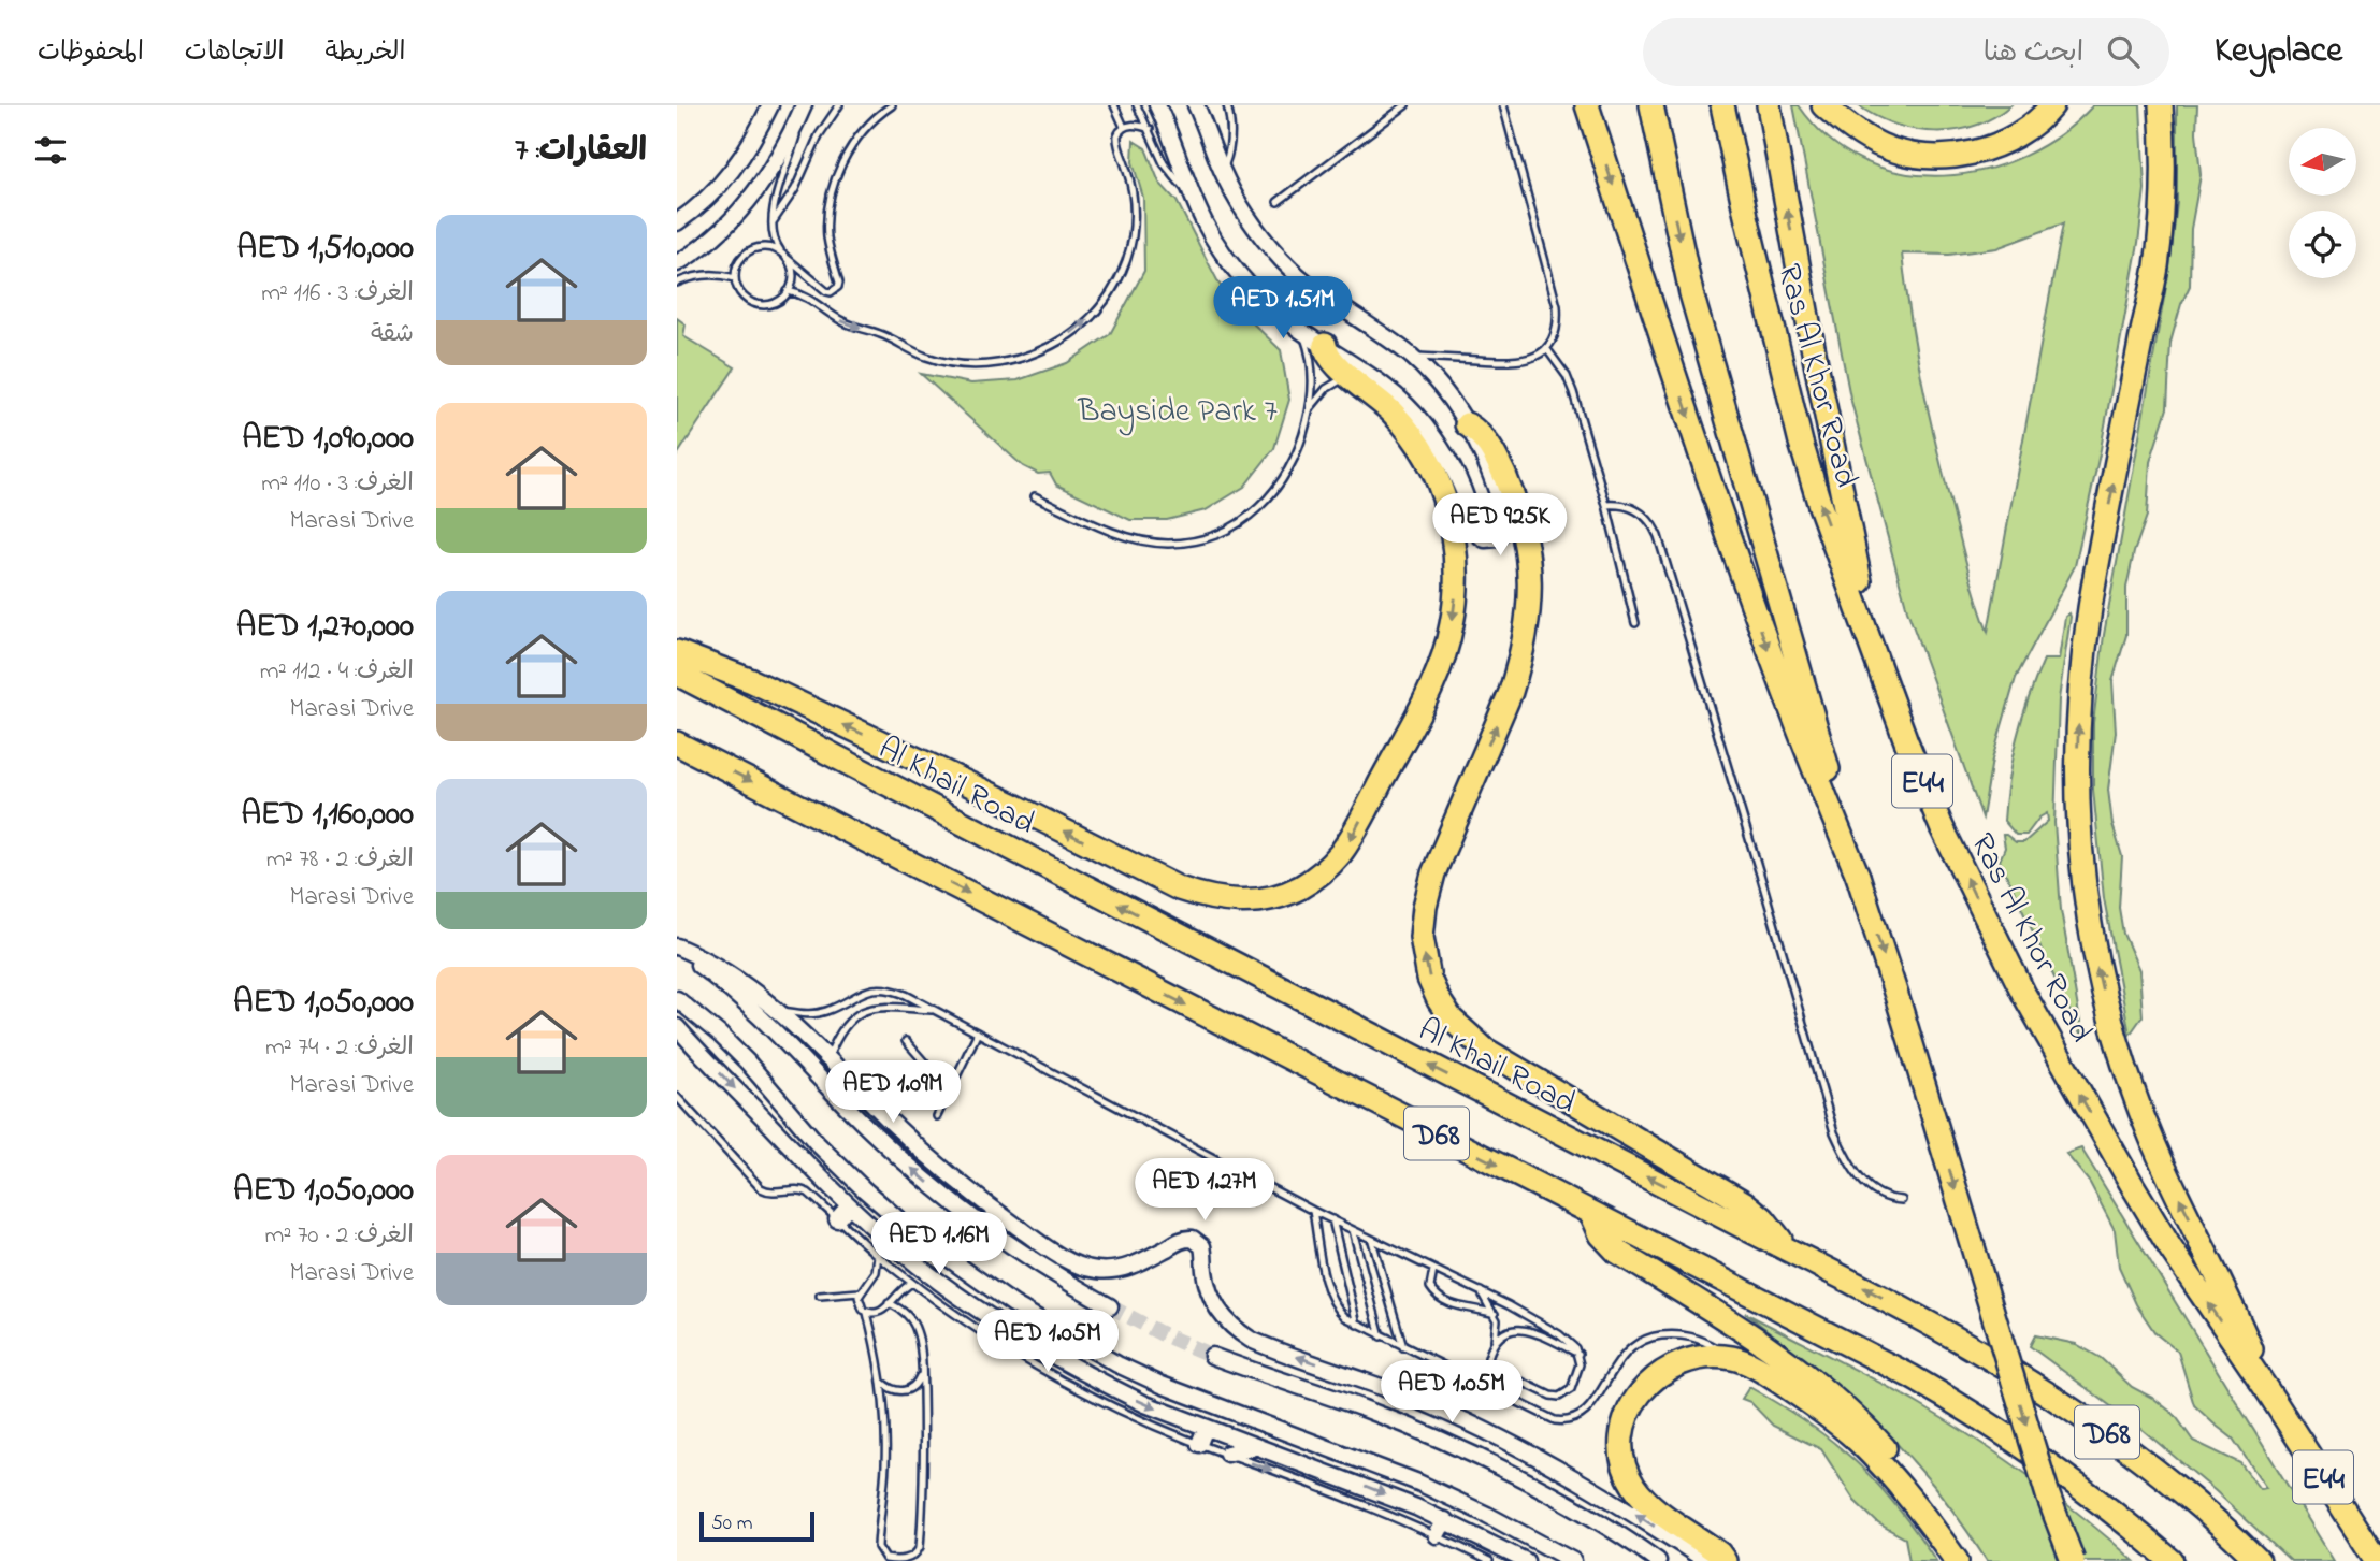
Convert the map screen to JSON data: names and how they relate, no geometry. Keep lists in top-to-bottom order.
{
  "streets": {
    "highway": [
      "Ras Al Khor Road",
      "E44",
      "Al Khail Road",
      "D68"
    ]
  },
  "parks": ["Bayside Park 7"],
  "scale_bar": "50 m",
  "north": "left",
  "page": {
    "header": "Keyplace",
    "search": "ابحث هنا",
    "nav": ["الخريطة", "الاتجاهات", "المحفوظات"],
    "heading": "العقارات: 7",
    "list": [
      {
        "name": "AED 1,510,000",
        "note": "الغرف: 3 · 116 m² · شقة"
      },
      {
        "name": "AED 1,090,000",
        "note": "الغرف: 3 · 110 m² · Marasi Drive"
      },
      {
        "name": "AED 1,270,000",
        "note": "الغرف: 4 · 112 m² · Marasi Drive"
      },
      {
        "name": "AED 1,160,000",
        "note": "الغرف: 2 · 78 m² · Marasi Drive"
      },
      {
        "name": "AED 1,050,000",
        "note": "الغرف: 2 · 74 m² · Marasi Drive"
      },
      {
        "name": "AED 1,050,000",
        "note": "الغرف: 2 · 70 m² · Marasi Drive"
      }
    ],
    "price": [
      "AED 1.51M",
      "AED 925K",
      "AED 1.09M",
      "AED 1.27M",
      "AED 1.16M",
      "AED 1.05M",
      "AED 1.05M"
    ],
    "scale": "50 m"
  }
}
